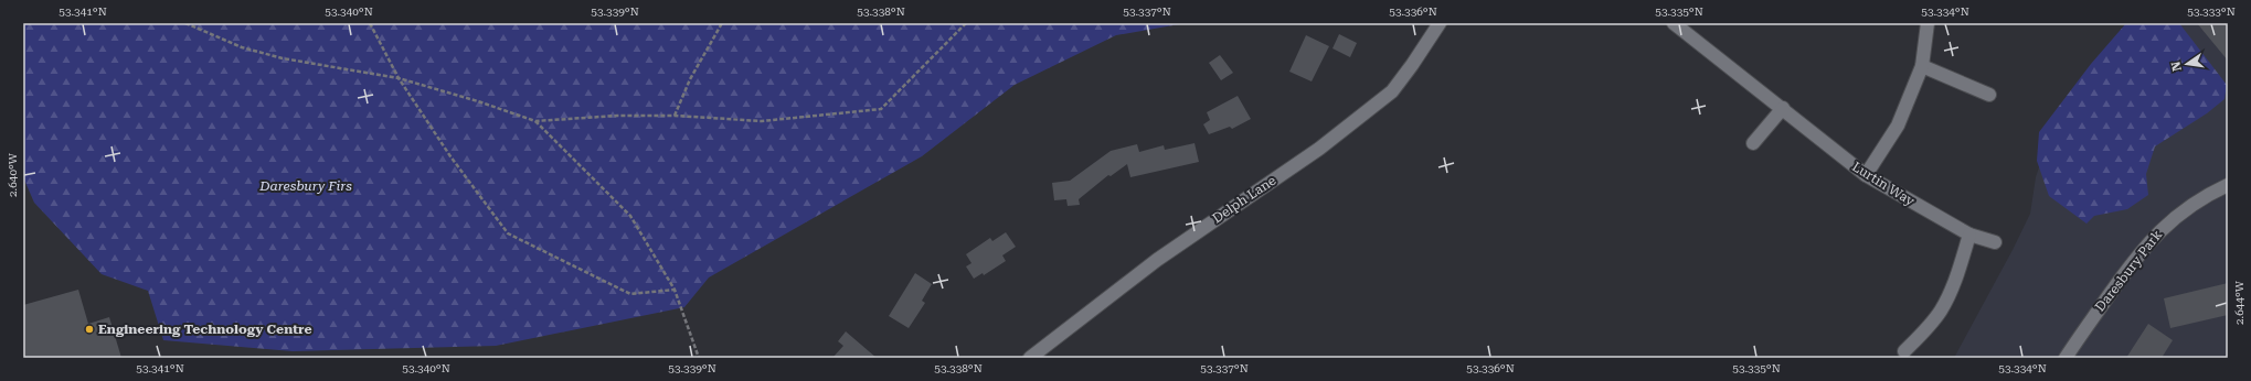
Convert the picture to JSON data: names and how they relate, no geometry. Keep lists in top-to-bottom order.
{
  "streets": {
    "street": ["Lurtin Way", "Delph Lane", "Daresbury Park"]
  },
  "parks": ["Daresbury Firs"],
  "places": ["Engineering Technology Centre"],
  "north": "left",
  "coordinates": [
    "53.341°N",
    "53.340°N",
    "53.339°N",
    "53.338°N",
    "53.337°N",
    "53.336°N",
    "53.335°N",
    "53.334°N",
    "53.333°N",
    "2.640°W",
    "2.644°W"
  ]
}
